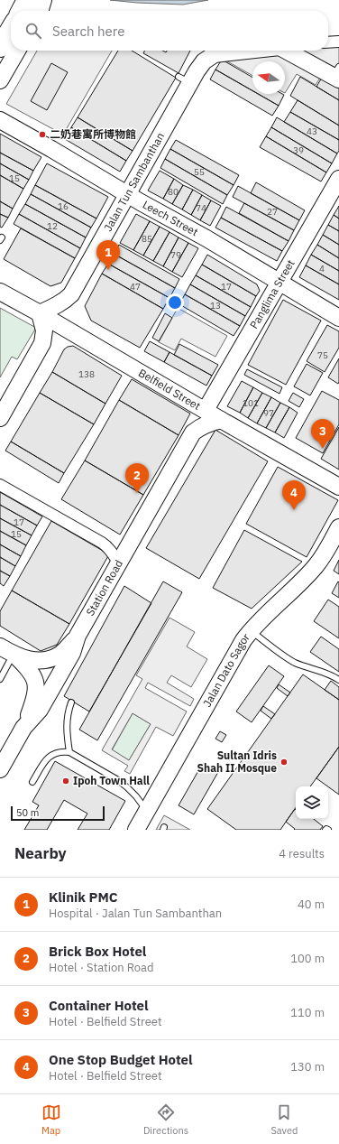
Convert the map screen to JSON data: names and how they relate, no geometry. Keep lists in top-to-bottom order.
{
  "streets": {
    "street": [
      "Jalan Tun Sambanthan",
      "Leech Street",
      "Panglima Street",
      "Belfield Street",
      "Station Road",
      "Jalan Dato Sagor"
    ]
  },
  "crossings": [
    ["Jalan Tun Sambanthan", "Leech Street"],
    ["Jalan Tun Sambanthan", "Belfield Street"],
    ["Leech Street", "Panglima Street"],
    ["Panglima Street", "Belfield Street"],
    ["Belfield Street", "Station Road"]
  ],
  "places": ["二奶巷寓所博物館", "Sultan Idris Shah II Mosque", "Ipoh Town Hall"],
  "house_numbers": [
    "43",
    "39",
    "55",
    "15",
    "80",
    "16",
    "74",
    "27",
    "12",
    "85",
    "79",
    "4",
    "47",
    "17",
    "13",
    "75",
    "138",
    "101",
    "97",
    "17",
    "15"
  ],
  "scale_bar": "50 m",
  "north": "left",
  "page": {
    "search": "Search here",
    "pins": [
      "1",
      "3",
      "2",
      "4"
    ],
    "scale": "50 m",
    "heading": ["Nearby", "4 results"],
    "list": [
      {
        "mark": "1",
        "name": "Klinik PMC",
        "note": "Hospital · Jalan Tun Sambanthan",
        "value": "40 m"
      },
      {
        "mark": "2",
        "name": "Brick Box Hotel",
        "note": "Hotel · Station Road",
        "value": "100 m"
      },
      {
        "mark": "3",
        "name": "Container Hotel",
        "note": "Hotel · Belfield Street",
        "value": "110 m"
      },
      {
        "mark": "4",
        "name": "One Stop Budget Hotel",
        "note": "Hotel · Belfield Street",
        "value": "130 m"
      }
    ],
    "nav": ["Map", "Directions", "Saved"]
  }
}
